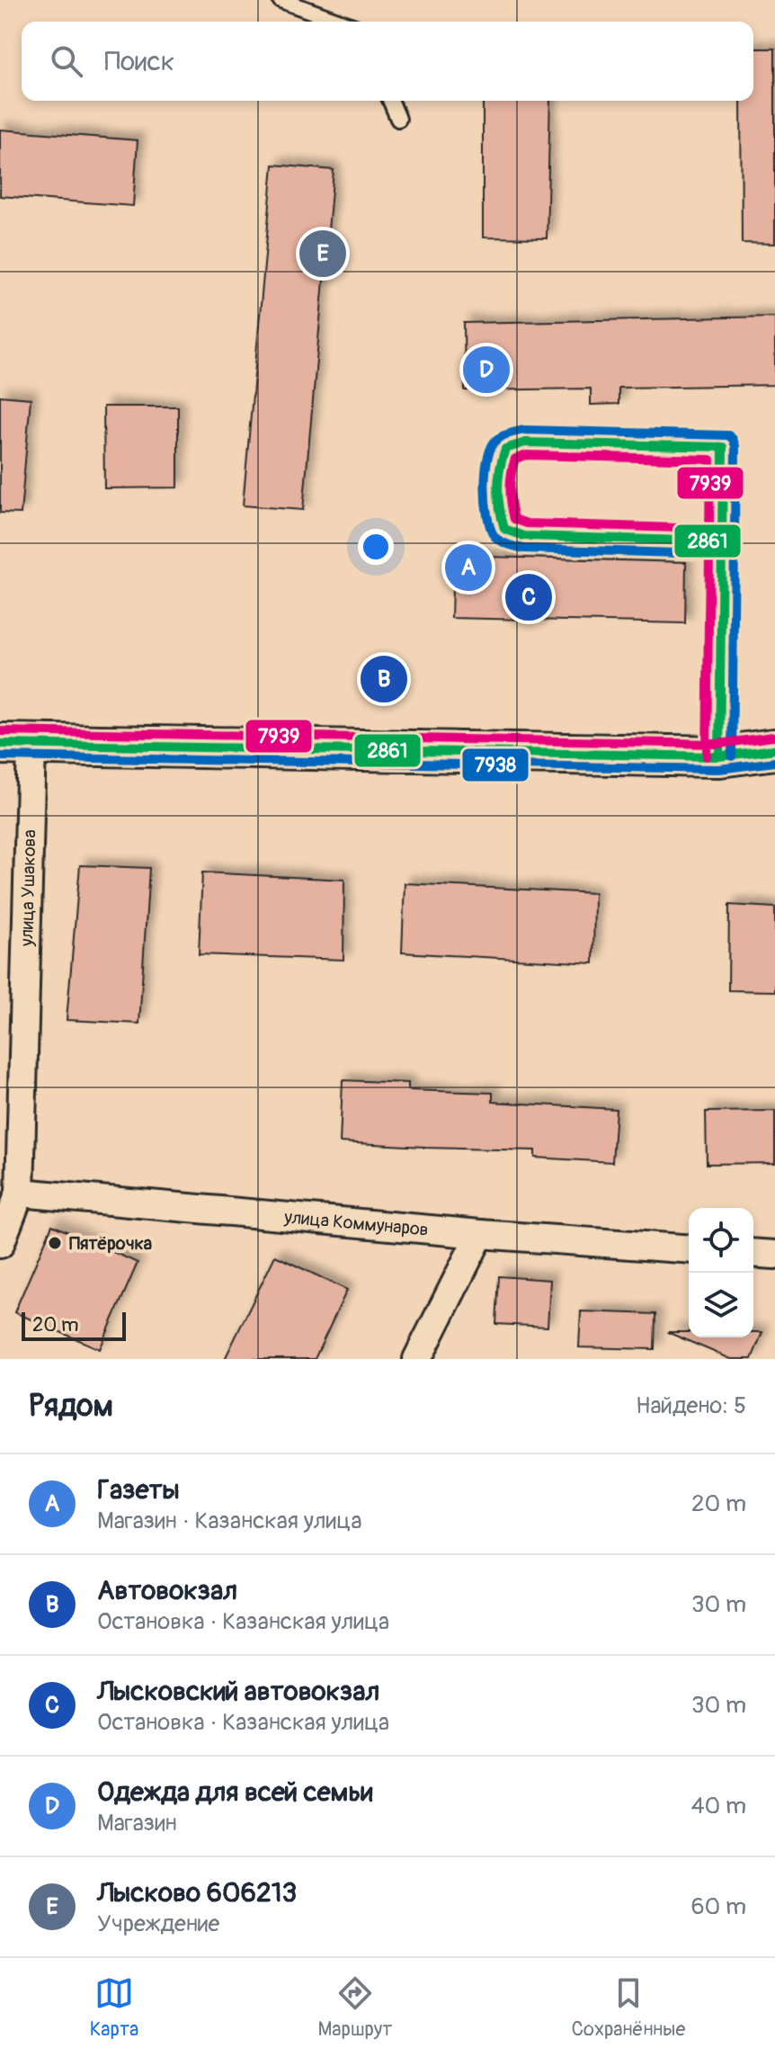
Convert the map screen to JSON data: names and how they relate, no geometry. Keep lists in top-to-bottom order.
{
  "streets": {
    "street": ["улица Ушакова", "улица Коммунаров"]
  },
  "crossings": [
    ["улица Ушакова", "улица Коммунаров"]
  ],
  "places": ["Пятёрочка"],
  "lines": ["transit line 7938", "transit line 2861", "transit line 7939"],
  "scale_bar": "20 m",
  "page": {
    "search": "Поиск",
    "pins": [
      "E",
      "D",
      "A",
      "C",
      "B"
    ],
    "scale": "20 m",
    "heading": ["Рядом", "Найдено: 5"],
    "list": [
      {
        "mark": "A",
        "name": "Газеты",
        "note": "Магазин · Казанская улица",
        "value": "20 m"
      },
      {
        "mark": "B",
        "name": "Автовокзал",
        "note": "Остановка · Казанская улица",
        "value": "30 m"
      },
      {
        "mark": "C",
        "name": "Лысковский автовокзал",
        "note": "Остановка · Казанская улица",
        "value": "30 m"
      },
      {
        "mark": "D",
        "name": "Одежда для всей семьи",
        "note": "Магазин",
        "value": "40 m"
      },
      {
        "mark": "E",
        "name": "Лысково 606213",
        "note": "Учреждение",
        "value": "60 m"
      }
    ],
    "nav": ["Карта", "Маршрут", "Сохранённые"]
  }
}
